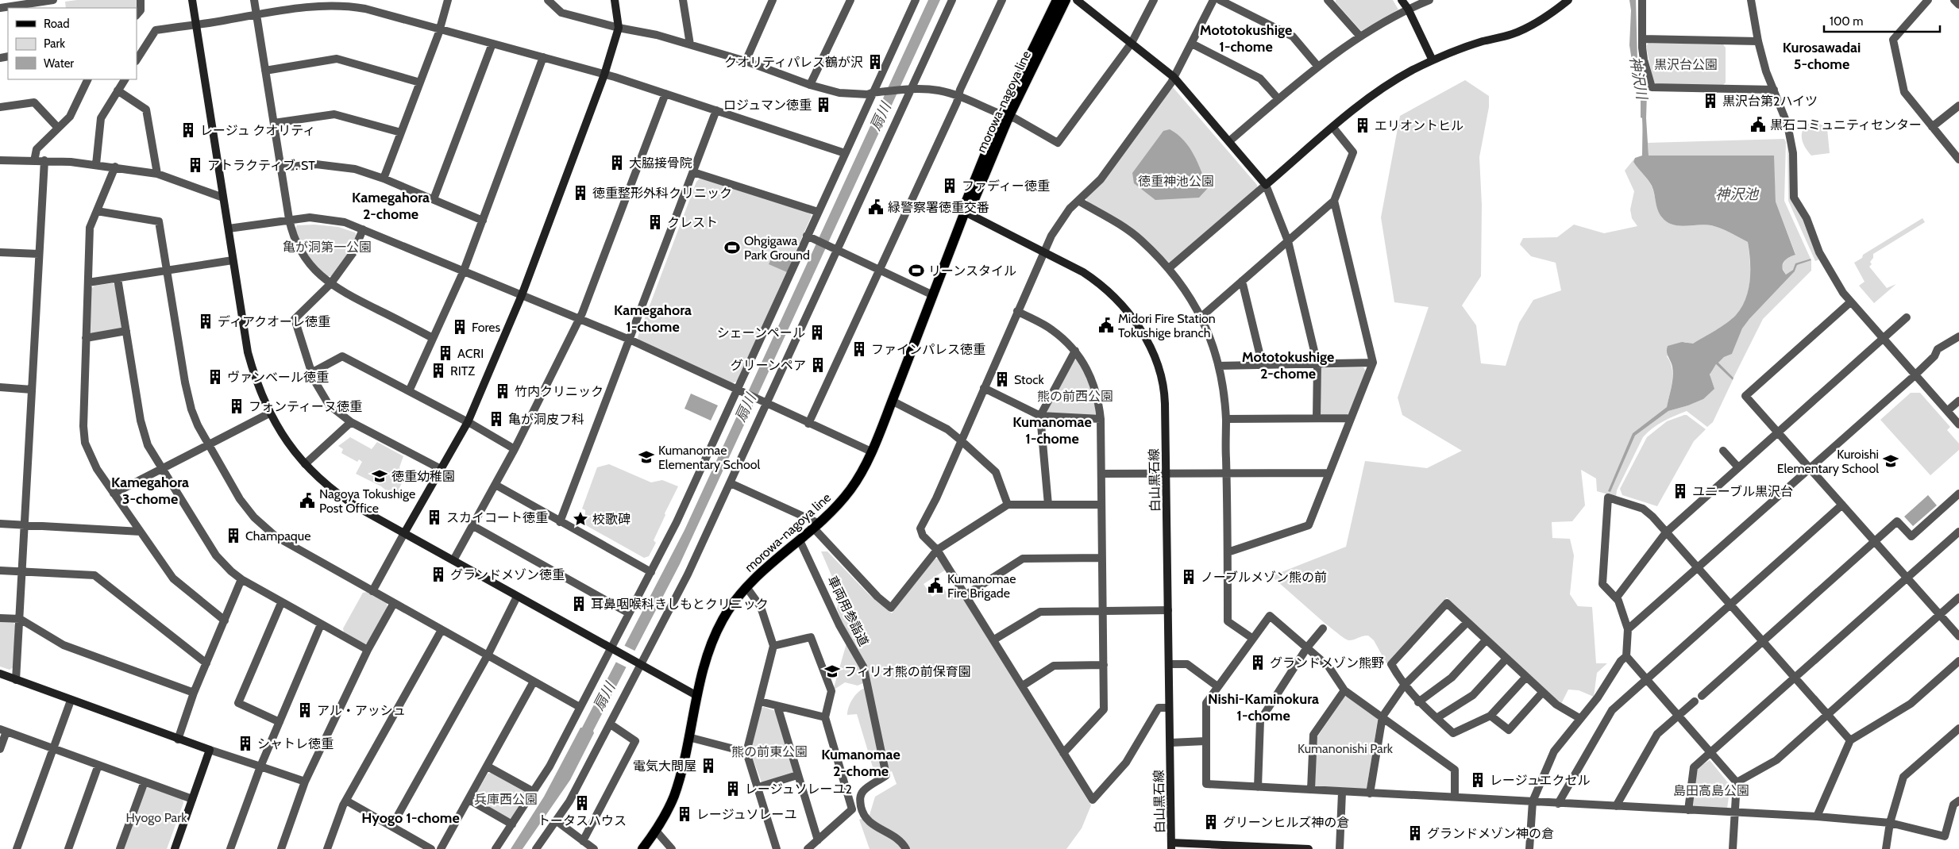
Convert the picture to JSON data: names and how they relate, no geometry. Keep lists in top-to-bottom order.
{
  "streets": {
    "main road": ["morowa-nagoya line"],
    "street": ["白山黒石線", "車両用参詣道"]
  },
  "crossings": [
    ["morowa-nagoya line", "白山黒石線"],
    ["morowa-nagoya line", "車両用参詣道"]
  ],
  "districts": [
    "Mototokushige 1-chome",
    "Kurosawadai 5-chome",
    "Kamegahora 2-chome",
    "Kamegahora 1-chome",
    "Mototokushige 2-chome",
    "Kumanomae 1-chome",
    "Kamegahora 3-chome",
    "Nishi-Kaminokura 1-chome",
    "Kumanomae 2-chome",
    "Hyogo 1-chome"
  ],
  "water": ["神沢川", "扇川", "神沢池"],
  "parks": [
    "黒沢台公園",
    "徳重神池公園",
    "亀が洞第一公園",
    "熊の前西公園",
    "Kumanonishi Park",
    "熊の前東公園",
    "島田高島公園",
    "兵庫西公園",
    "Hyogo Park"
  ],
  "places": {
    "building": [
      "クオリティパレス鶴が沢",
      "黒沢台第2ハイツ",
      "ロジュマン徳重",
      "エリオントヒル",
      "レージュ クオリティ",
      "大脇接骨院",
      "アトラクティブ. ST",
      "ファディー徳重",
      "徳重整形外科クリニック",
      "クレスト",
      "ディアクオーレ徳重",
      "Fores",
      "シェーンペール",
      "ファインパレス徳重",
      "ACRI",
      "グリーンペア",
      "RITZ",
      "ヴァンベール徳重",
      "Stock",
      "竹内クリニック",
      "フォンティーヌ徳重",
      "亀が洞皮フ科",
      "ユニーブル黒沢台",
      "スカイコート徳重",
      "Champaque",
      "グランドメゾン徳重",
      "ノーブルメゾン熊の前",
      "耳鼻咽喉科きしもとクリニック",
      "グランドメゾン熊野",
      "アル・アッシュ",
      "シャトレ徳重",
      "電気大問屋",
      "レージュエクセル",
      "レージュソレーユ2",
      "トータスハウス",
      "レージュソレーユ",
      "グリーンヒルズ神の倉",
      "グランドメゾン神の倉"
    ],
    "public building": [
      "黒石コミュニティセンター",
      "緑警察署徳重交番",
      "Midori Fire Station Tokushige branch",
      "Nagoya Tokushige Post Office",
      "Kumanomae Fire Brigade"
    ],
    "sports": ["Ohgigawa Park Ground", "リーンスタイル"],
    "school or university": [
      "Kumanomae Elementary School",
      "Kuroishi Elementary School",
      "徳重幼稚園",
      "フィリオ熊の前保育園"
    ],
    "place": ["校歌碑"]
  },
  "legend": ["Road", "Park", "Water"],
  "scale_bar": "100 m"
}
